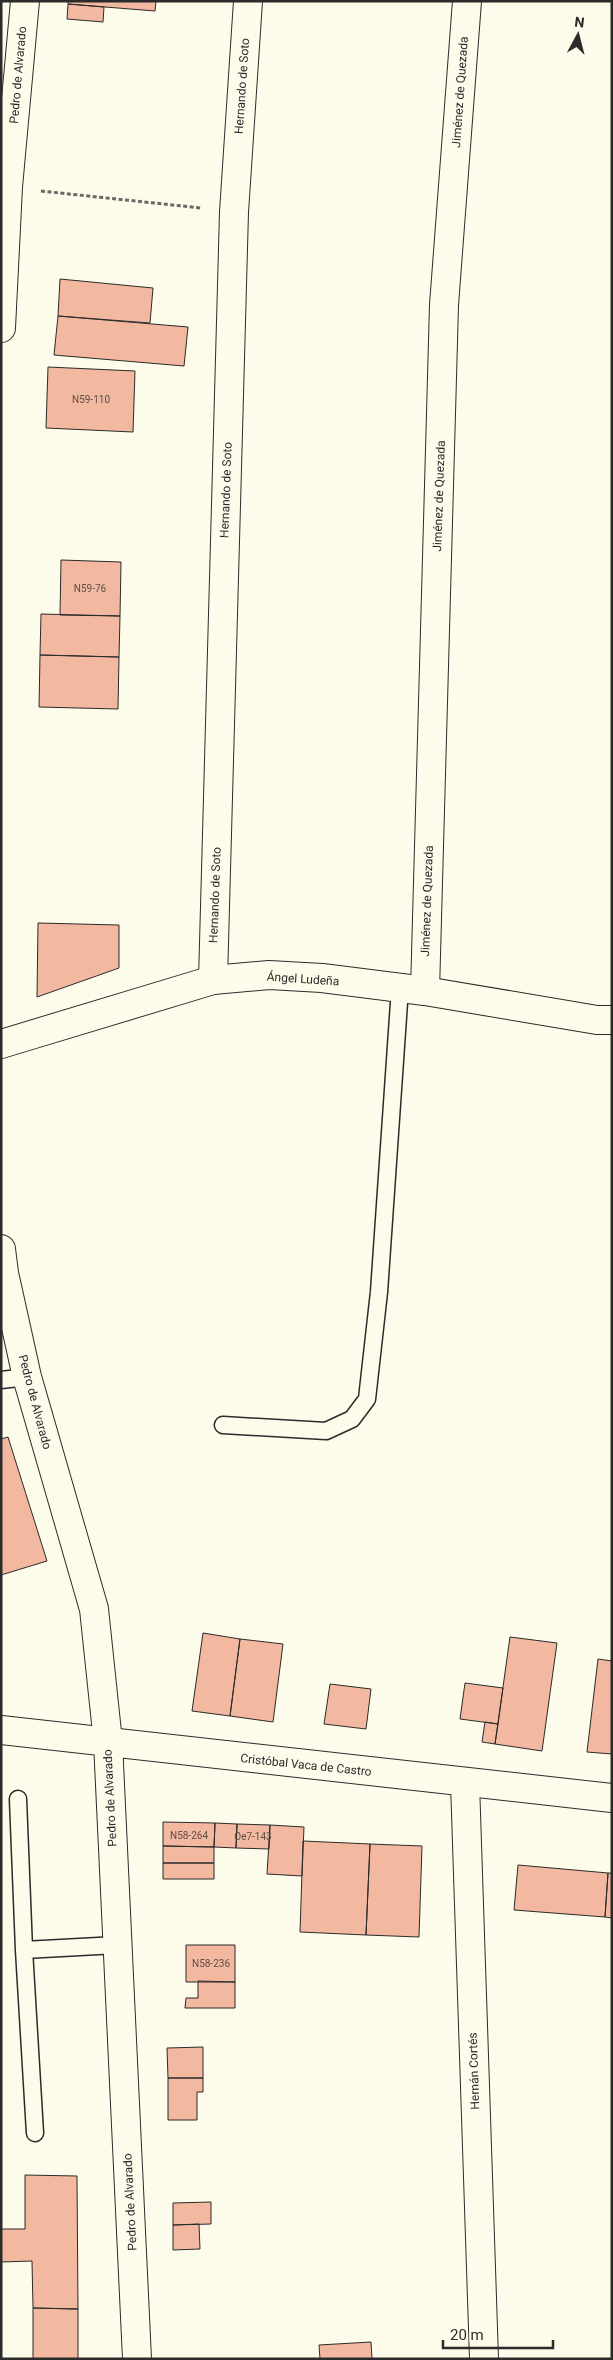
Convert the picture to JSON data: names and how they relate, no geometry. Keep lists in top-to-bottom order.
{
  "streets": {
    "street": [
      "Pedro de Alvarado",
      "Hernando de Soto",
      "Jiménez de Quezada",
      "Ángel Ludeña",
      "Cristóbal Vaca de Castro",
      "Hernán Cortés"
    ]
  },
  "crossings": [
    ["Pedro de Alvarado", "Cristóbal Vaca de Castro"],
    ["Hernando de Soto", "Ángel Ludeña"],
    ["Jiménez de Quezada", "Ángel Ludeña"],
    ["Cristóbal Vaca de Castro", "Hernán Cortés"]
  ],
  "house_numbers": [
    "N59-110",
    "N59-76",
    "N58-264",
    "Oe7-143",
    "N58-236"
  ],
  "scale_bar": "20 m",
  "north": "top"
}
